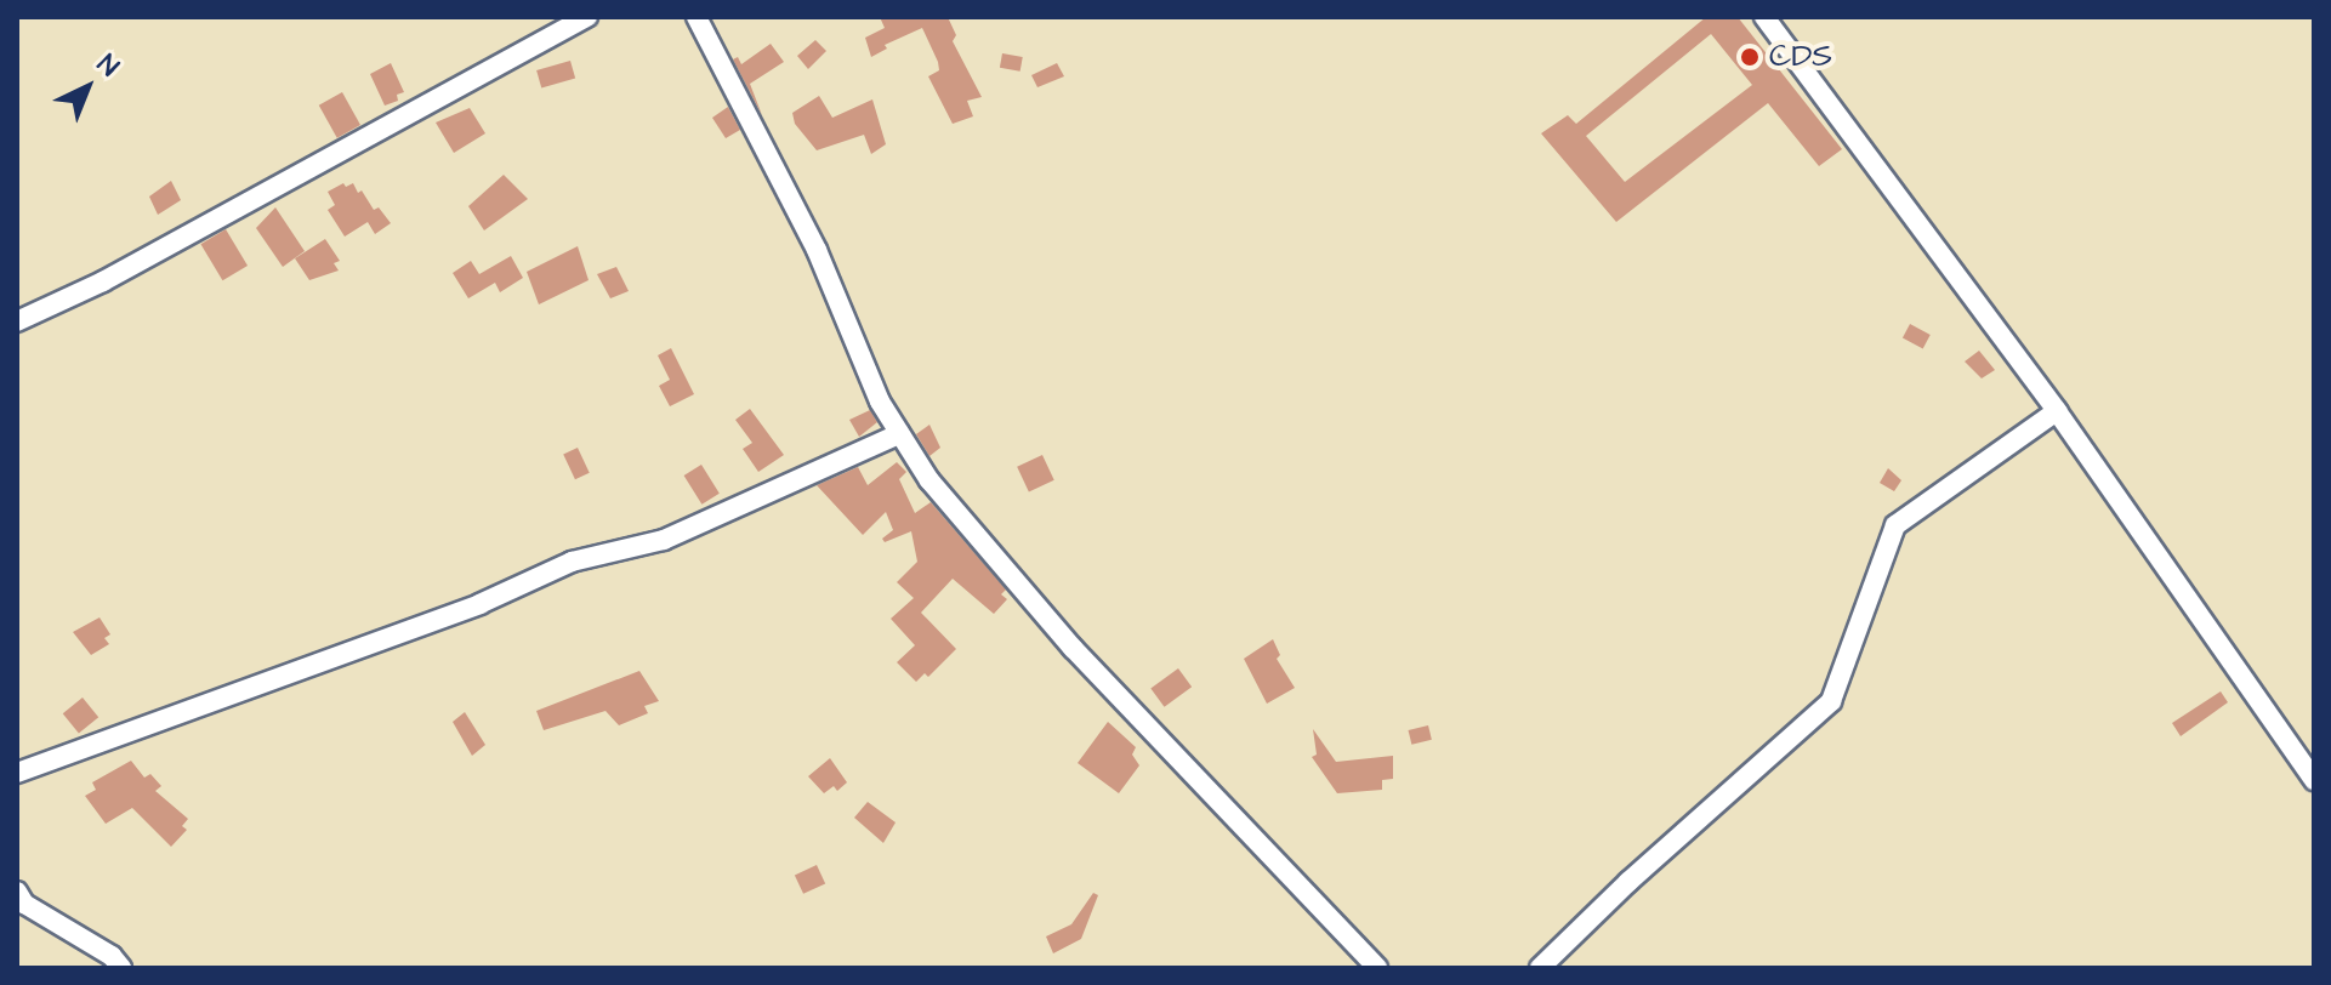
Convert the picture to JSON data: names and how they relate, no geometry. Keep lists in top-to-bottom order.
{
  "places": ["CDS"],
  "north": "top right"
}
